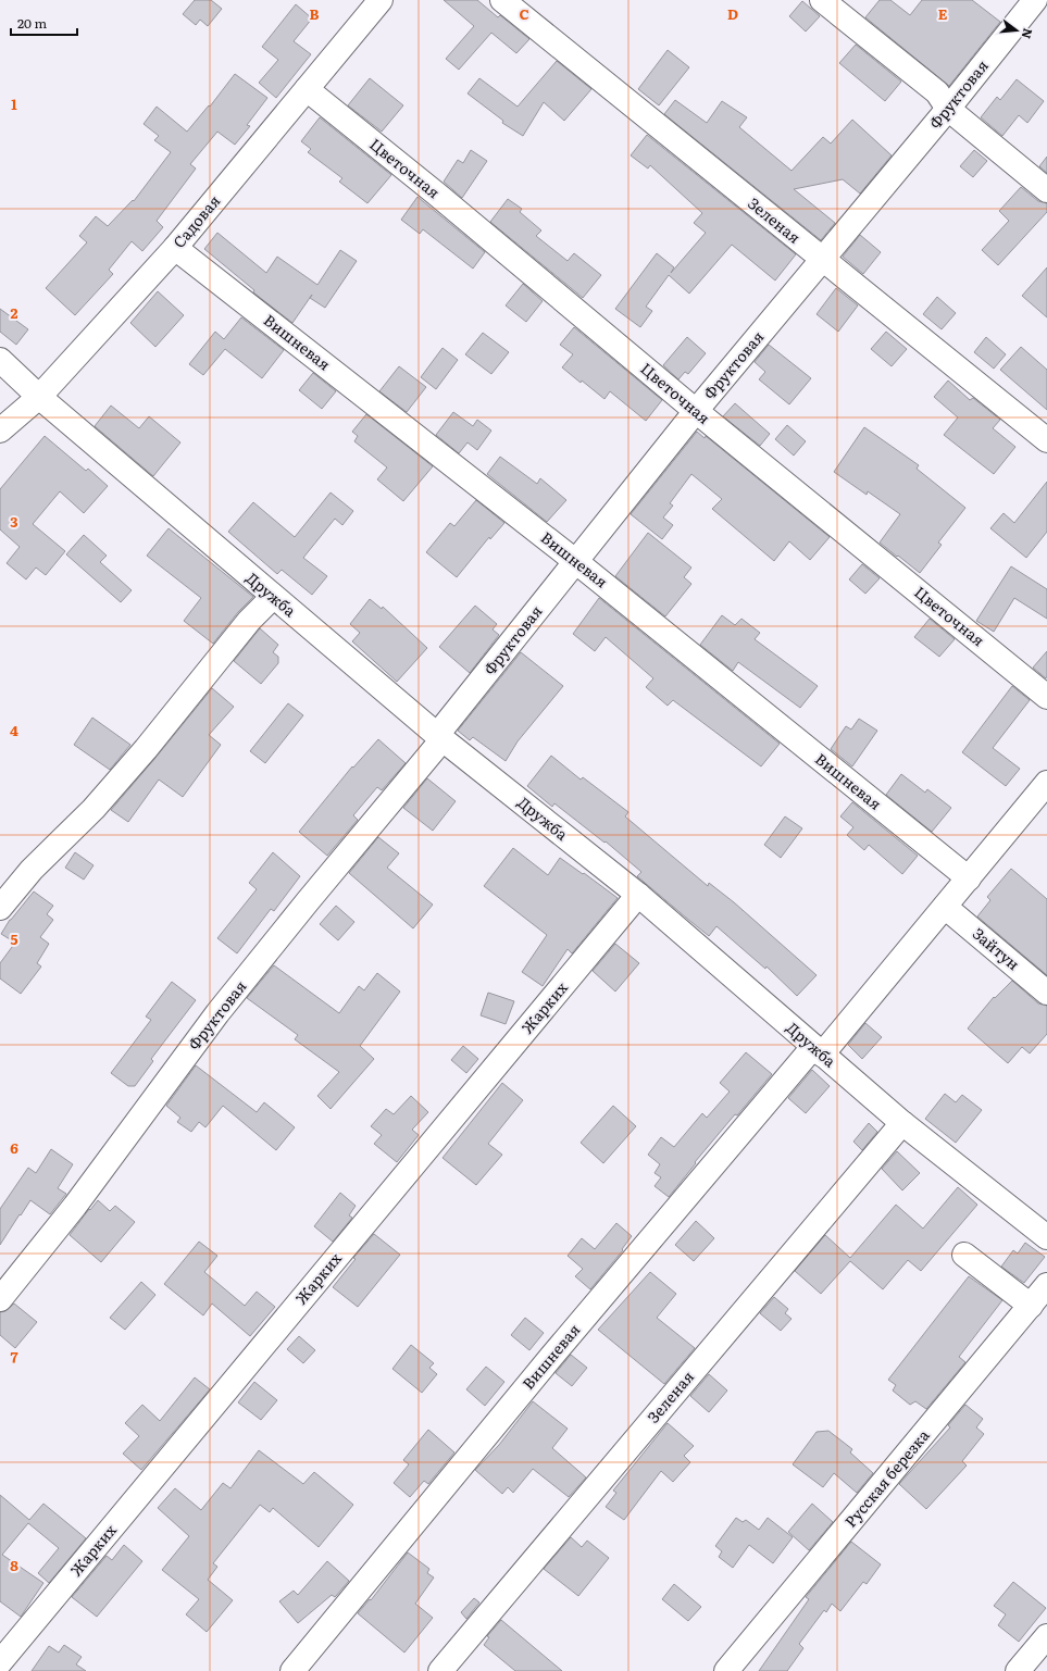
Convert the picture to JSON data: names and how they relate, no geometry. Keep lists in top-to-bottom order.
{
  "streets": {
    "street": [
      "Фруктовая",
      "Цветочная",
      "Зеленая",
      "Садовая",
      "Вишневая",
      "Дружба",
      "Зайтун",
      "Жарких",
      "Русская березка"
    ]
  },
  "crossings": [
    ["Фруктовая", "Цветочная"],
    ["Фруктовая", "Зеленая"],
    ["Фруктовая", "Вишневая"],
    ["Фруктовая", "Дружба"],
    ["Цветочная", "Садовая"],
    ["Зеленая", "Дружба"],
    ["Садовая", "Вишневая"],
    ["Садовая", "Дружба"],
    ["Вишневая", "Дружба"],
    ["Вишневая", "Зайтун"],
    ["Дружба", "Жарких"]
  ],
  "scale_bar": "20 m",
  "north": "right",
  "grid": {
    "columns": [
      "B",
      "C",
      "D",
      "E"
    ],
    "rows": [
      "1",
      "2",
      "3",
      "4",
      "5",
      "6",
      "7",
      "8"
    ]
  }
}
